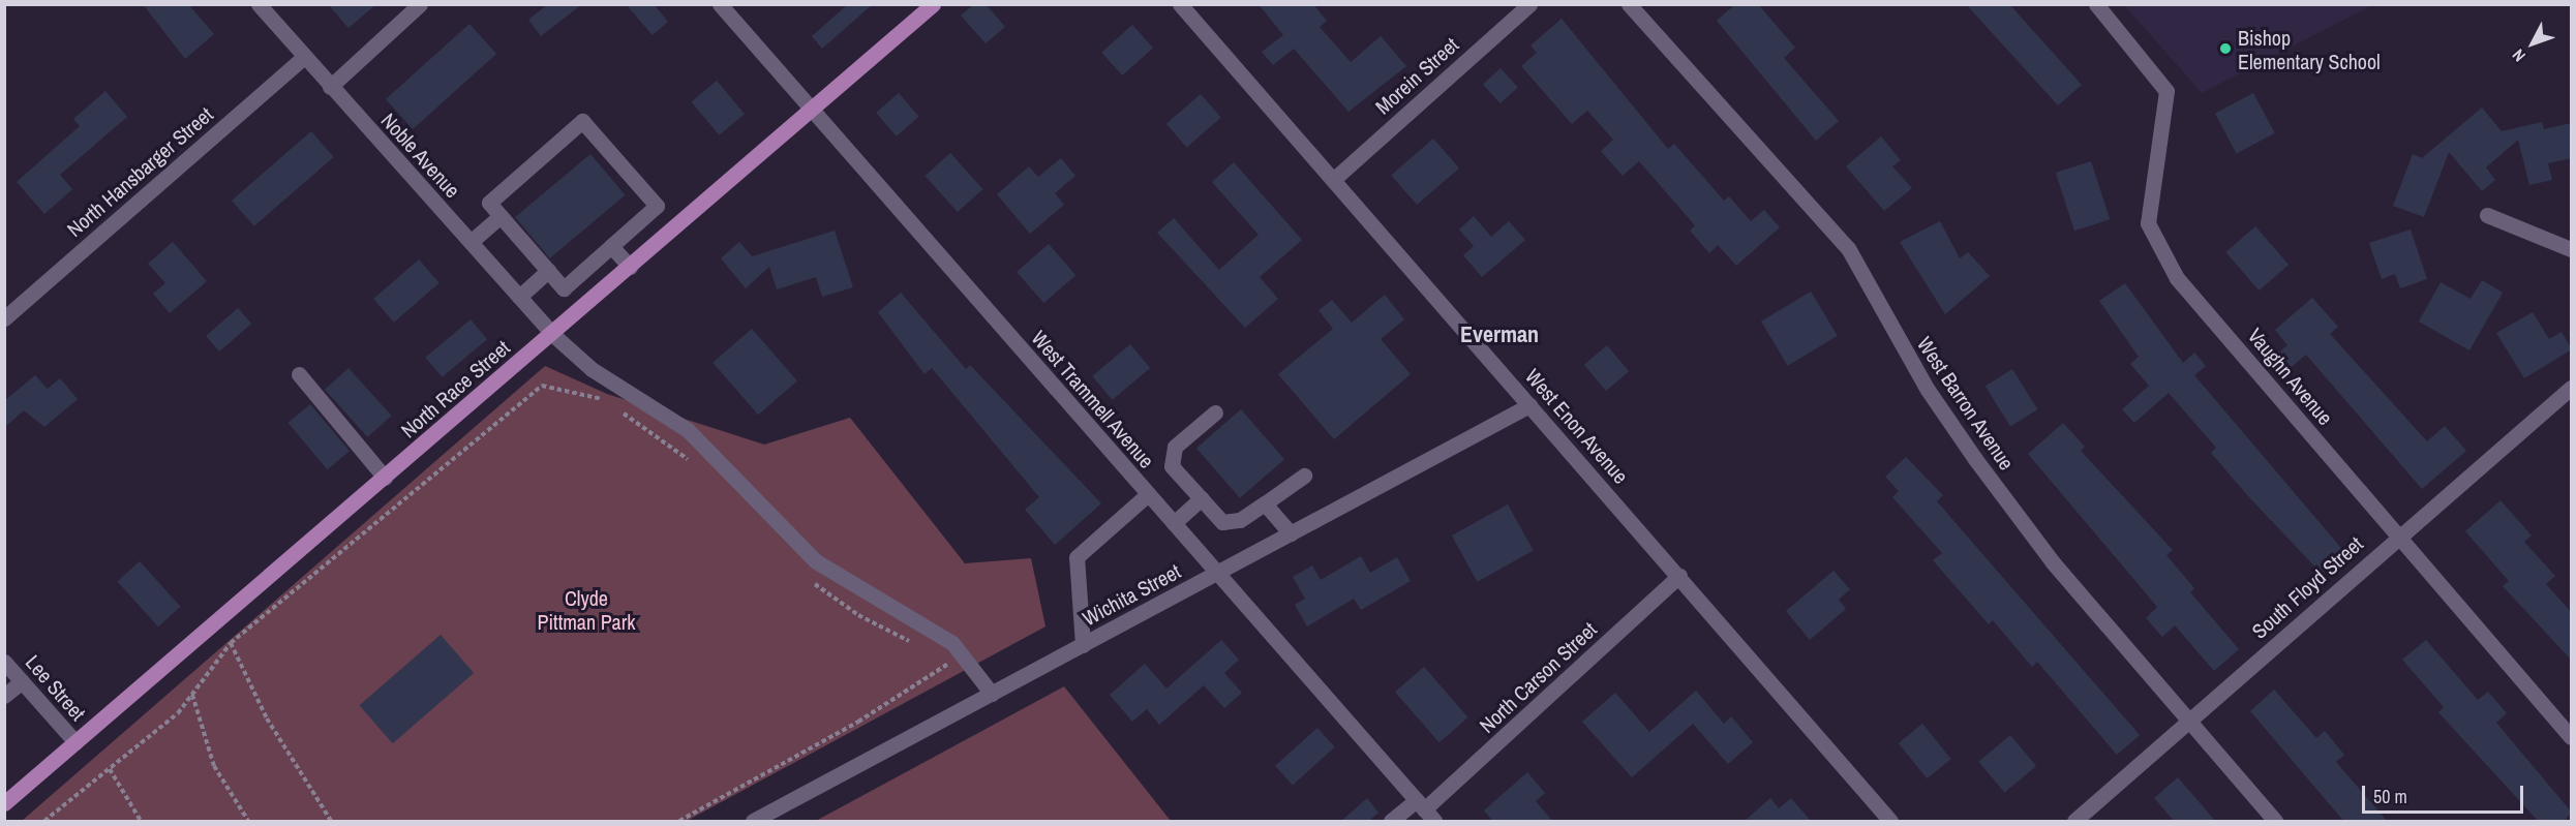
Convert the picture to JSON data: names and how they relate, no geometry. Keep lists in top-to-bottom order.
{
  "streets": {
    "main road": ["North Race Street"],
    "street": [
      "Morein Street",
      "Noble Avenue",
      "North Hansbarger Street",
      "Vaughn Avenue",
      "West Trammell Avenue",
      "West Barron Avenue",
      "West Enon Avenue",
      "South Floyd Street",
      "Wichita Street",
      "North Carson Street",
      "Lee Street"
    ]
  },
  "crossings": [
    ["Morein Street", "West Enon Avenue"],
    ["Noble Avenue", "North Hansbarger Street"],
    ["Noble Avenue", "North Race Street"],
    ["Noble Avenue", "Wichita Street"],
    ["Vaughn Avenue", "South Floyd Street"],
    ["North Race Street", "West Trammell Avenue"],
    ["North Race Street", "Lee Street"],
    ["West Trammell Avenue", "Wichita Street"],
    ["West Trammell Avenue", "North Carson Street"],
    ["West Barron Avenue", "South Floyd Street"],
    ["West Enon Avenue", "Wichita Street"],
    ["West Enon Avenue", "North Carson Street"]
  ],
  "districts": ["Everman"],
  "parks": ["Clyde Pittman Park"],
  "places": ["Bishop Elementary School"],
  "scale_bar": "50 m",
  "north": "bottom left"
}
